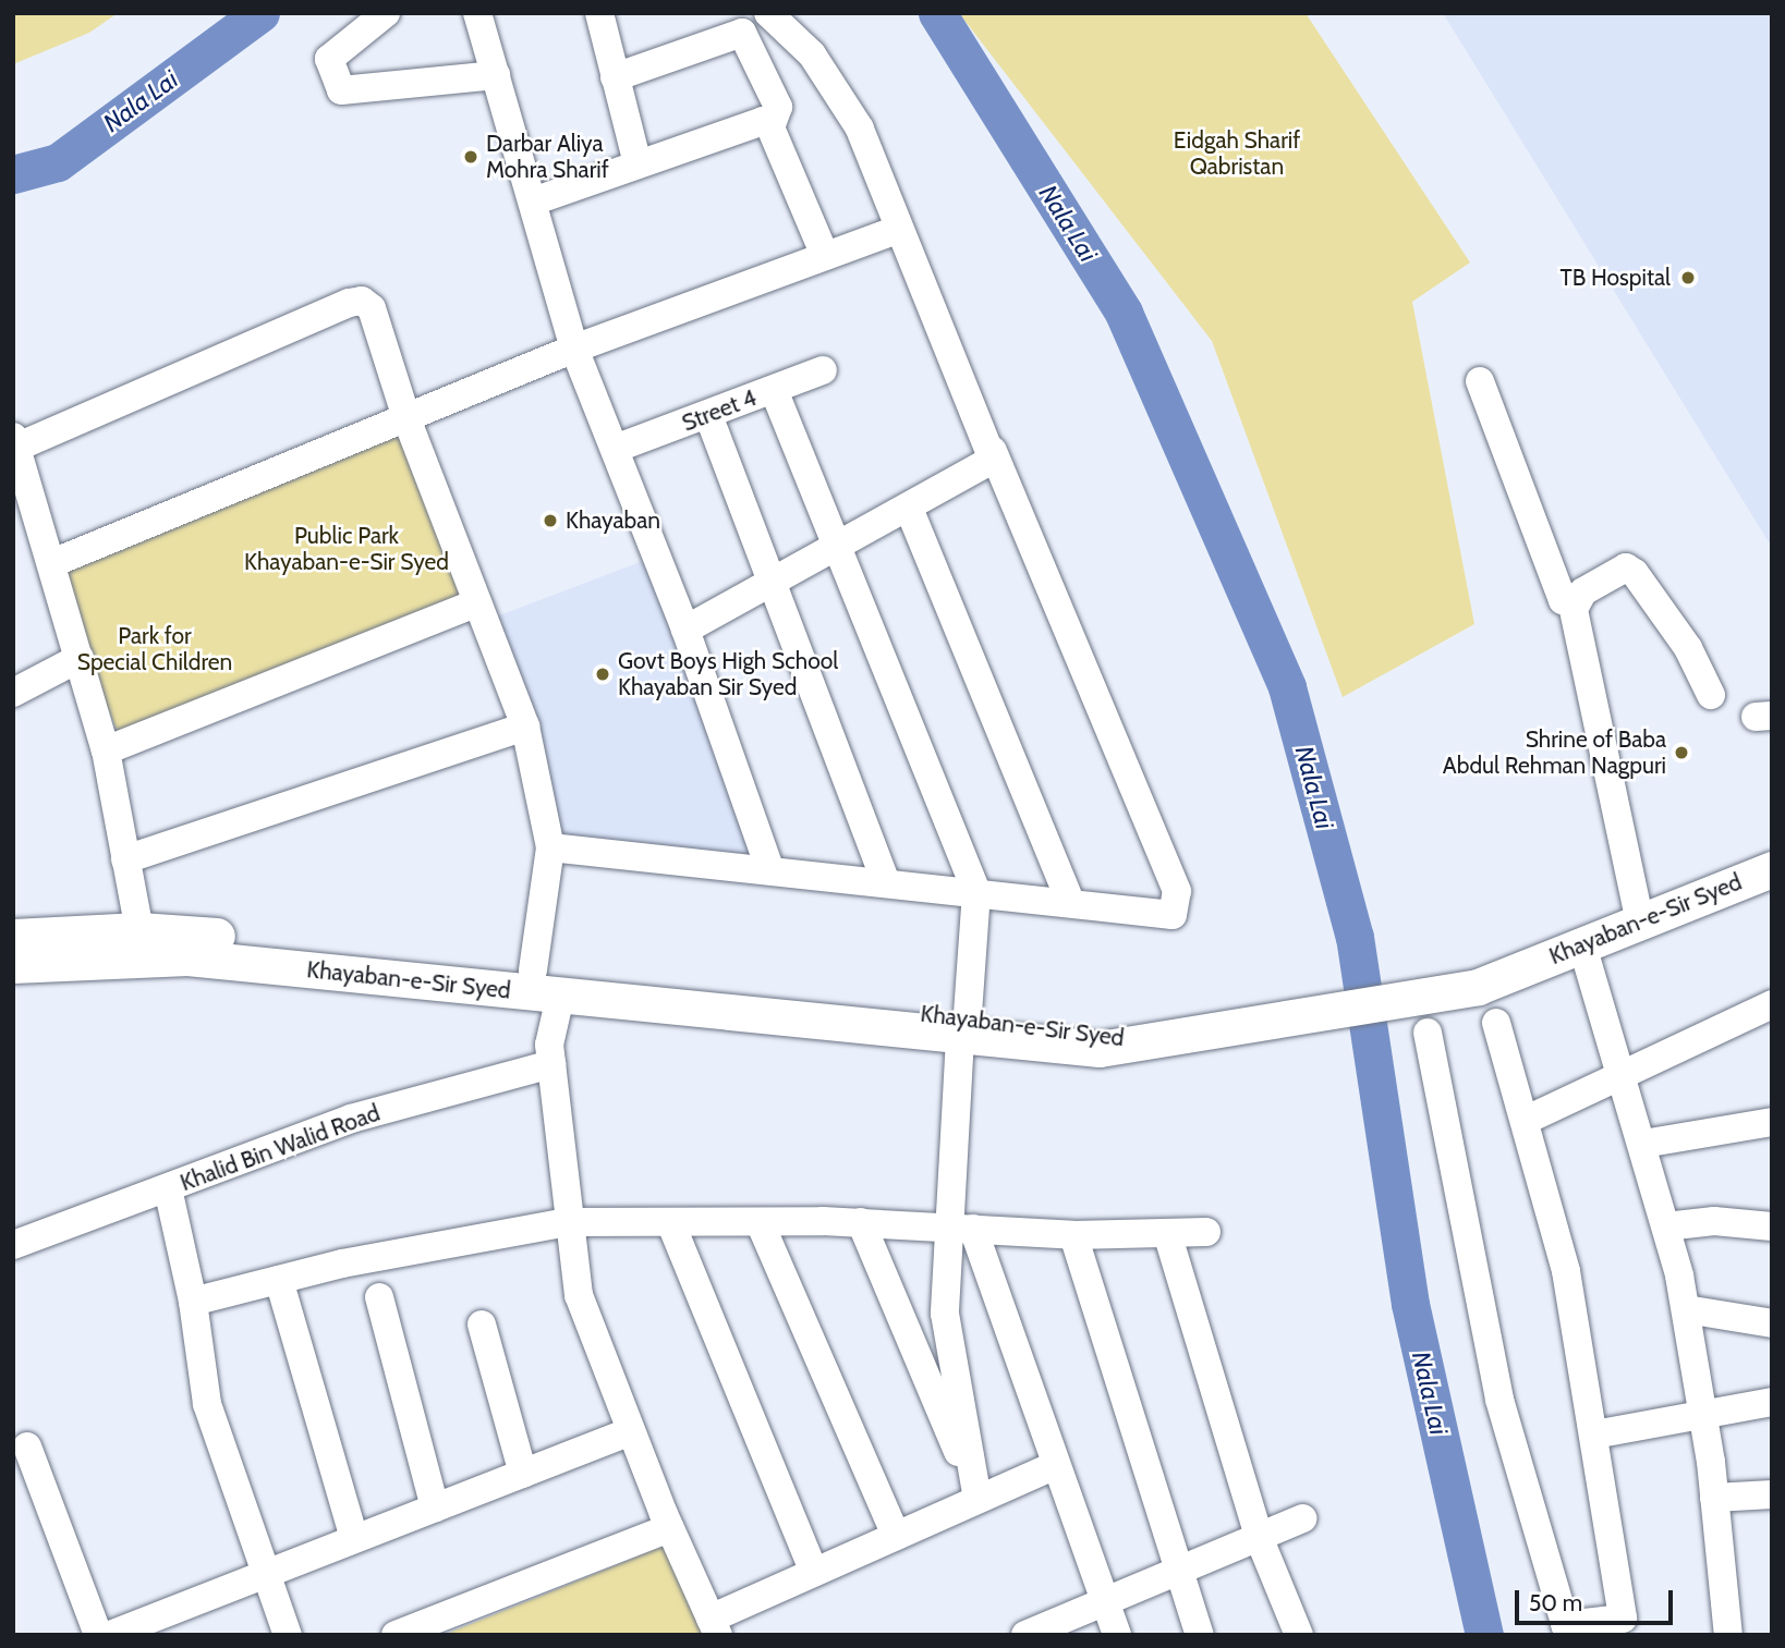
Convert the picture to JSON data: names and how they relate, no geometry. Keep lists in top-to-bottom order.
{
  "streets": {
    "main road": ["Khayaban-e-Sir Syed"],
    "street": ["Street 4", "Khalid Bin Walid Road"]
  },
  "water": ["Nala Lai"],
  "parks": ["Eidgah Sharif Qabristan", "Public Park Khayaban-e-Sir Syed", "Park for Special Children"],
  "places": [
    "Darbar Aliya Mohra Sharif",
    "TB Hospital",
    "Khayaban",
    "Govt Boys High School Khayaban Sir Syed",
    "Shrine of Baba Abdul Rehman Nagpuri"
  ],
  "scale_bar": "50 m"
}
